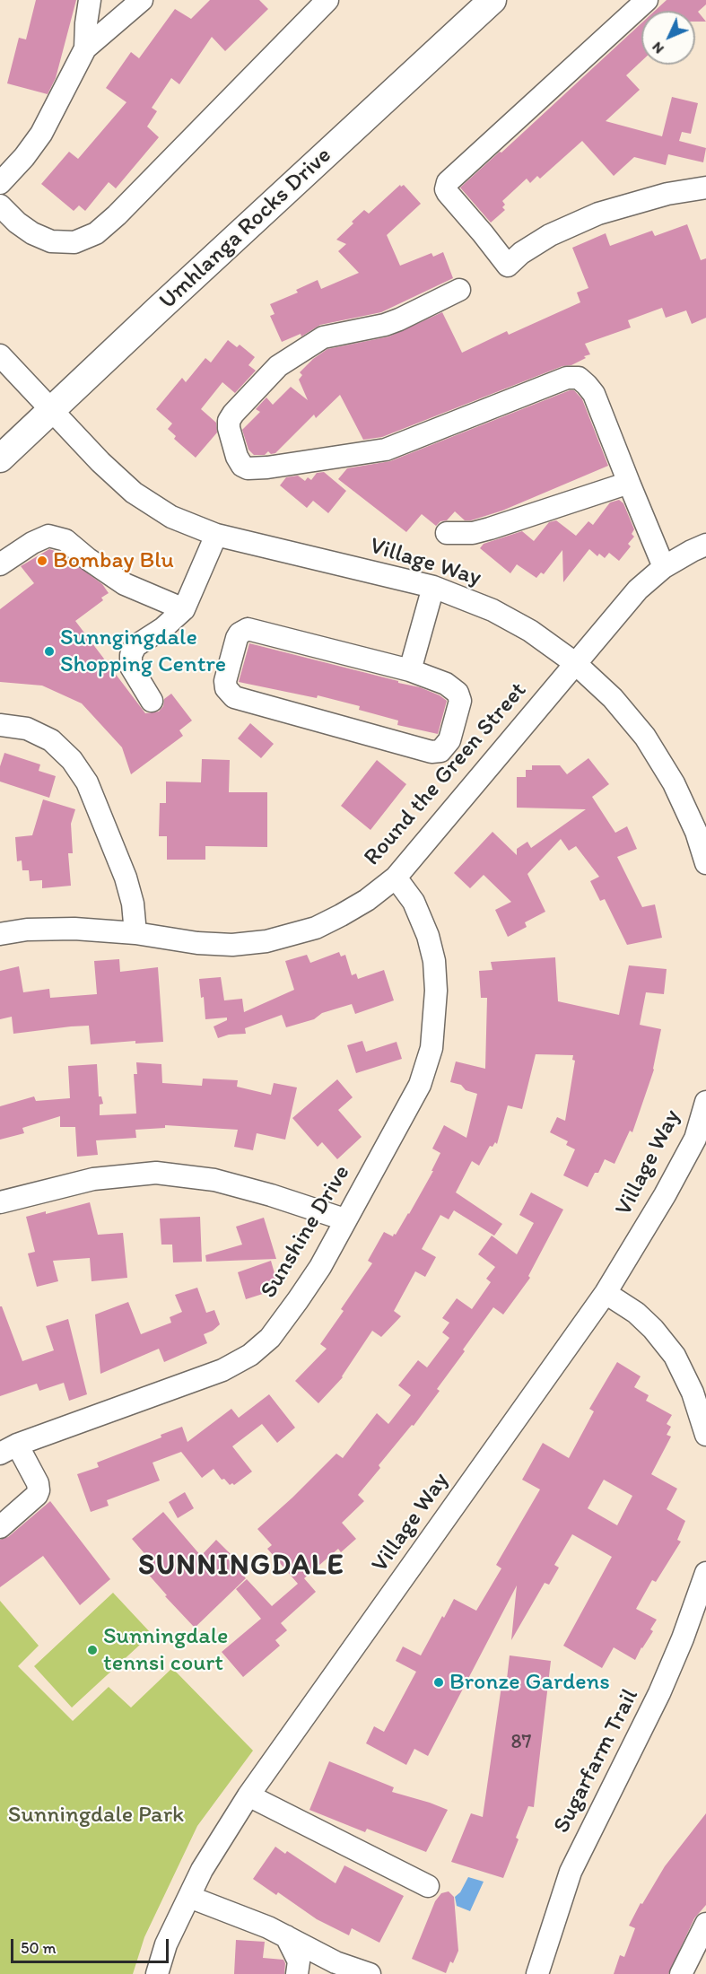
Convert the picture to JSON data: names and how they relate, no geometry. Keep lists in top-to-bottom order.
{
  "streets": {
    "main road": ["Umhlanga Rocks Drive"],
    "street": [
      "Village Way",
      "Round the Green Street",
      "Sunshine Drive",
      "Sugarfarm Trail"
    ]
  },
  "crossings": [
    ["Umhlanga Rocks Drive", "Village Way"],
    ["Village Way", "Round the Green Street"],
    ["Round the Green Street", "Sunshine Drive"]
  ],
  "districts": ["SUNNINGDALE"],
  "parks": ["Sunningdale Park"],
  "places": [
    "Bombay Blu",
    "Sunngingdale Shopping Centre",
    "Sunningdale tennsi court",
    "Bronze Gardens"
  ],
  "house_numbers": ["87"],
  "scale_bar": "50 m",
  "north": "bottom left"
}
